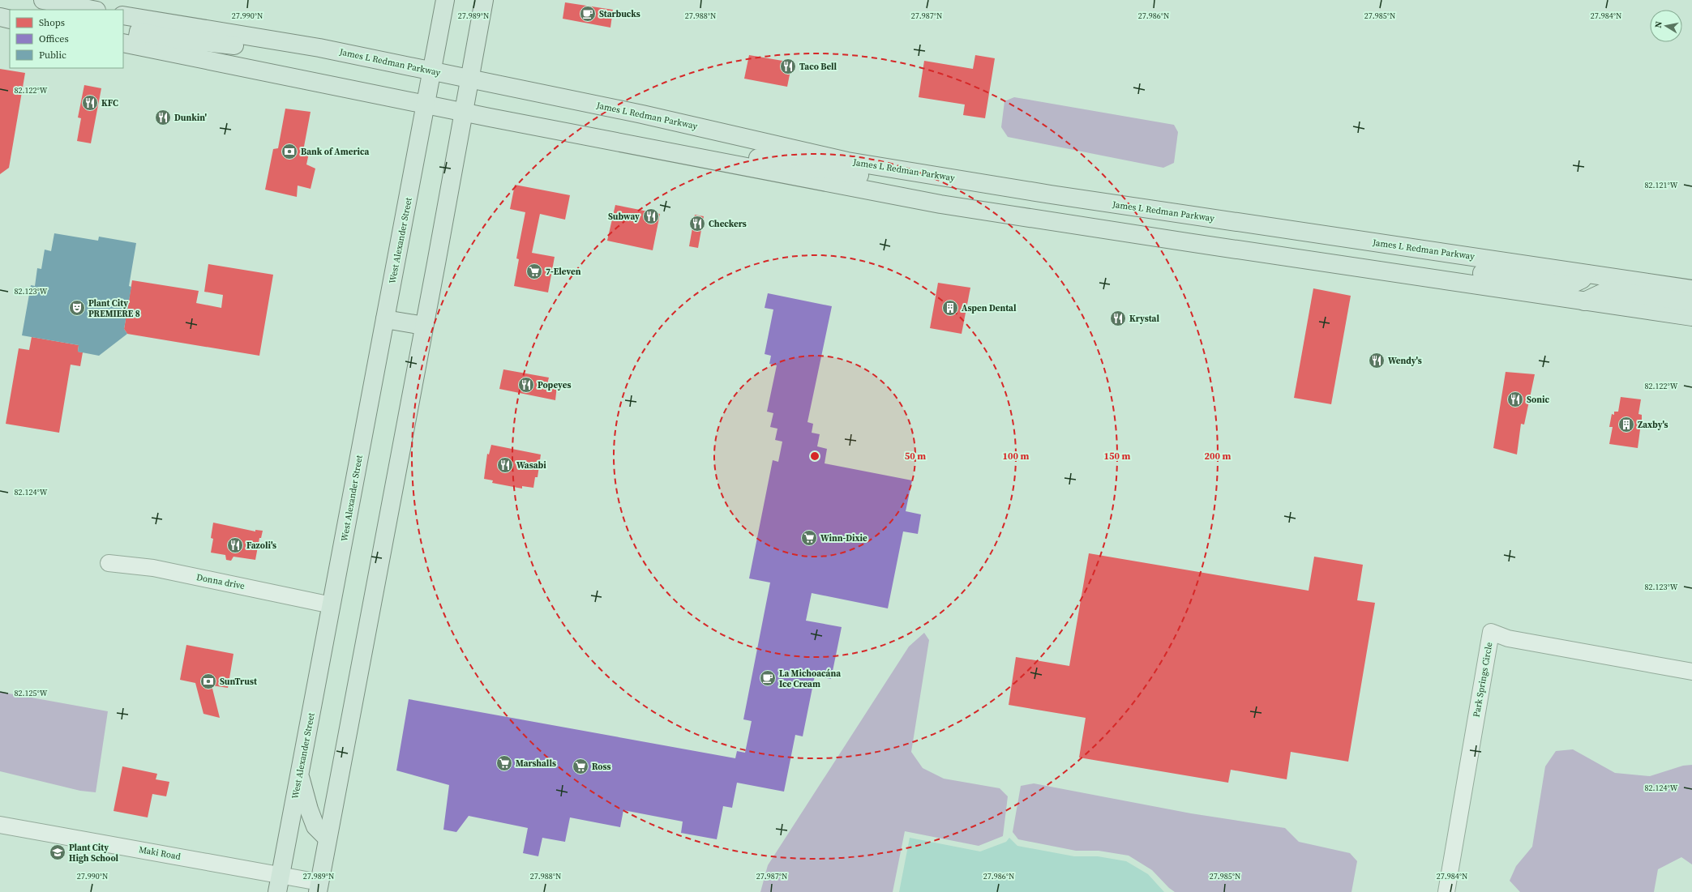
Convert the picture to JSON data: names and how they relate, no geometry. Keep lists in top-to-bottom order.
{
  "streets": {
    "main road": ["James L Redman Parkway", "West Alexander Street"],
    "street": ["Donna drive", "Park Springs Circle", "Maki Road"]
  },
  "crossings": [
    ["James L Redman Parkway", "West Alexander Street"],
    ["West Alexander Street", "Donna drive"],
    ["West Alexander Street", "Maki Road"]
  ],
  "places": {
    "cafe": ["Starbucks", "La Michoacána Ice Cream"],
    "restaurant": [
      "Taco Bell",
      "KFC",
      "Dunkin'",
      "Subway",
      "Checkers",
      "Krystal",
      "Wendy's",
      "Popeyes",
      "Sonic",
      "Wasabi",
      "Fazoli's"
    ],
    "bank": ["Bank of America", "SunTrust"],
    "supermarket": [
      "7-Eleven",
      "Winn-Dixie",
      "Marshalls",
      "Ross"
    ],
    "theatre": ["Plant City PREMIERE 8"],
    "building": ["Aspen Dental", "Zaxby's"],
    "school or university": ["Plant City High School"]
  },
  "legend": ["Shops", "Offices", "Public"],
  "north": "left",
  "coordinates": [
    "27.990°N",
    "27.989°N",
    "27.988°N",
    "27.987°N",
    "27.986°N",
    "27.985°N",
    "27.984°N",
    "82.122°W",
    "82.121°W",
    "82.123°W",
    "82.124°W",
    "82.125°W"
  ],
  "rings": [
    "50 m",
    "100 m",
    "150 m",
    "200 m"
  ]
}
